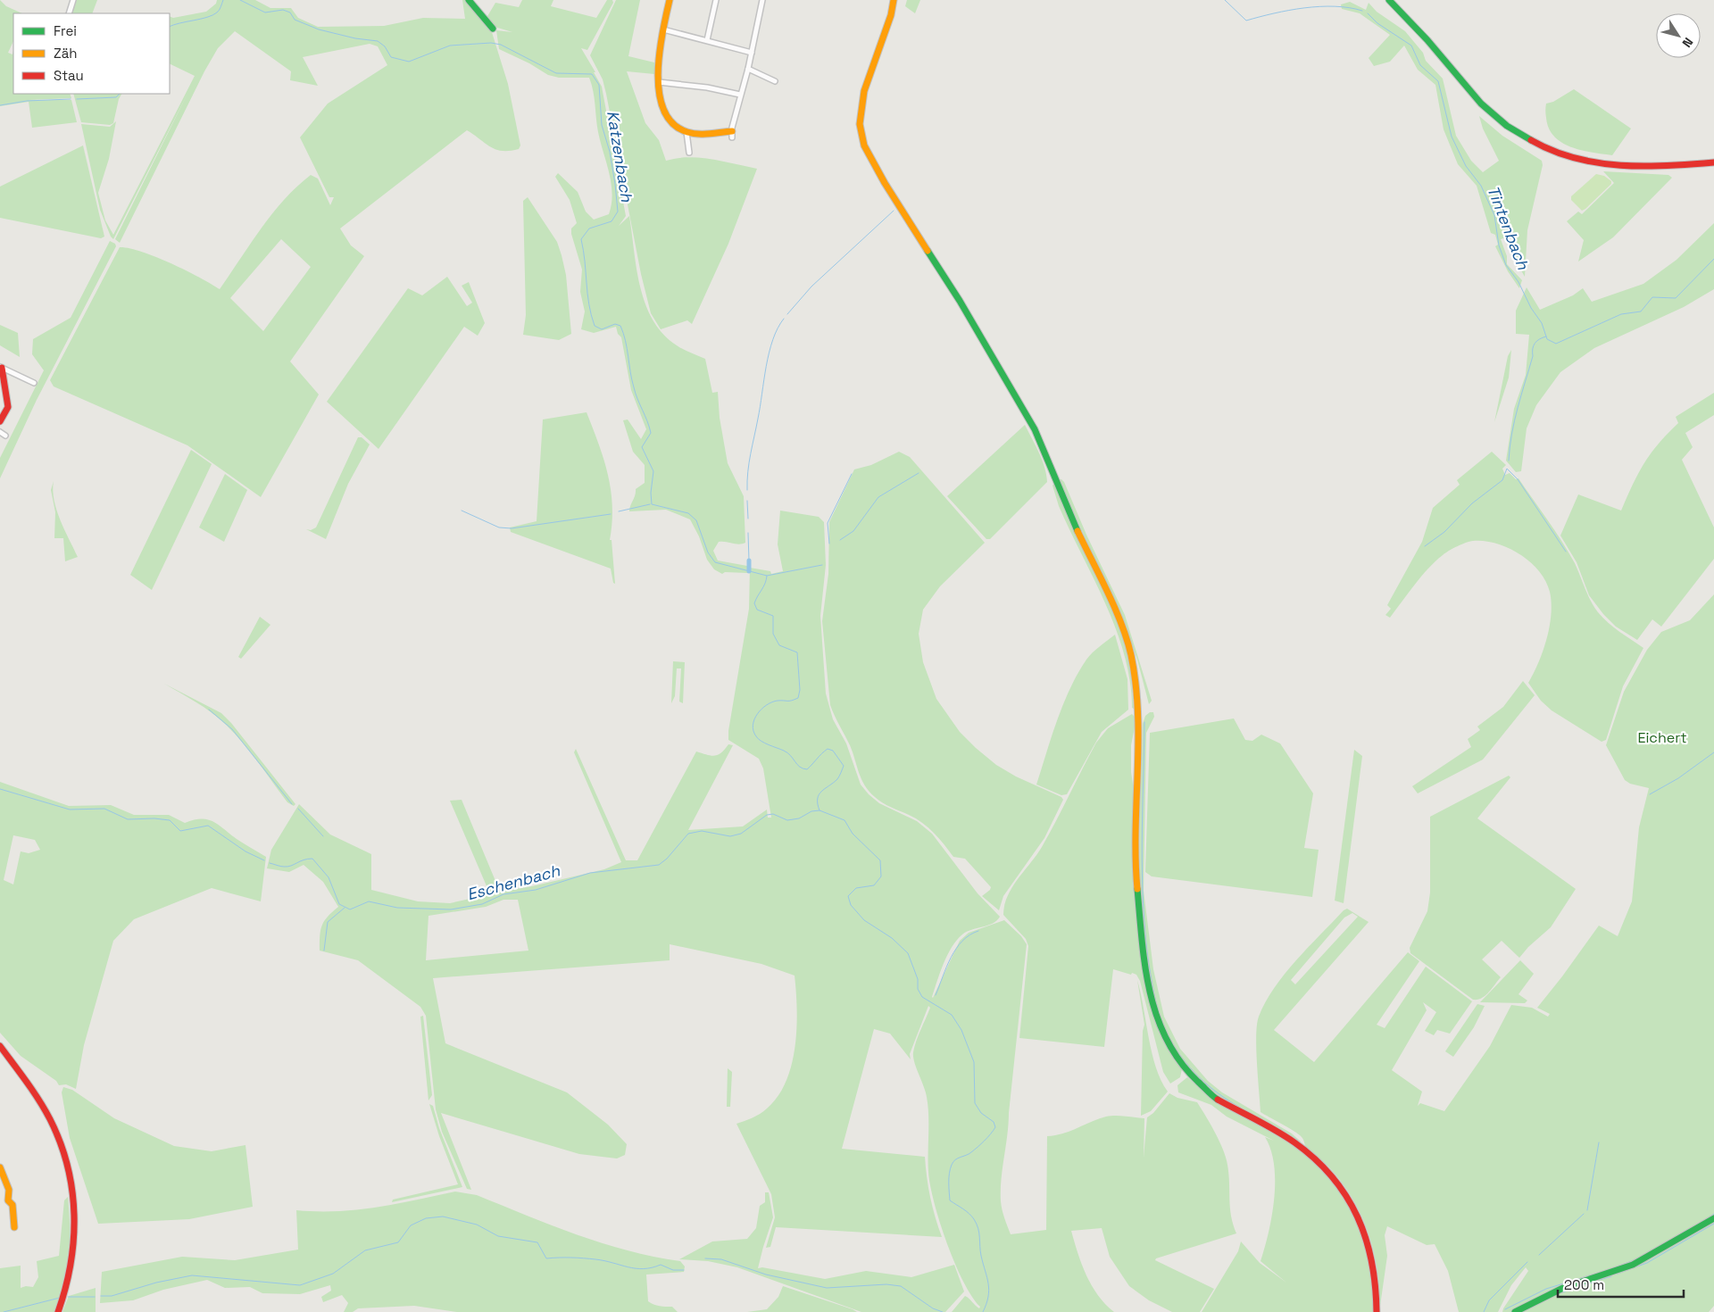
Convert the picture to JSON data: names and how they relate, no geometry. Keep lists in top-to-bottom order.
{
  "water": ["Katzenbach", "Tintenbach", "Eschenbach"],
  "parks": ["Eichert"],
  "legend": ["Frei", "Zäh", "Stau"],
  "scale_bar": "200 m",
  "north": "bottom right"
}
